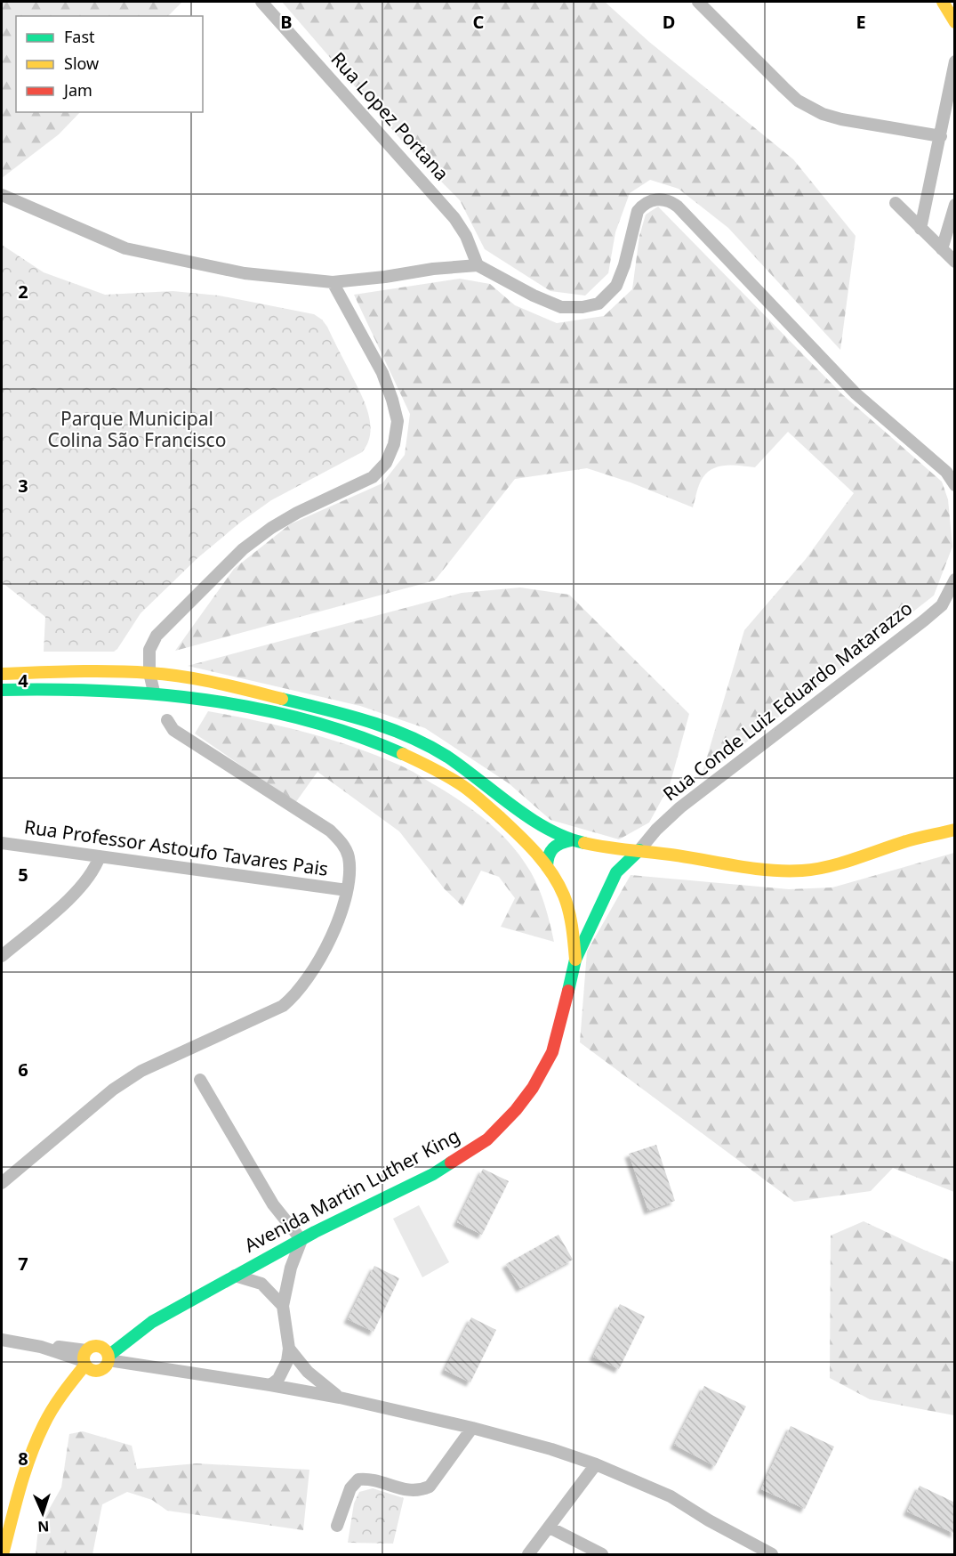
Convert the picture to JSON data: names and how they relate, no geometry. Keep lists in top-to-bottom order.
{
  "streets": {
    "main road": ["Avenida Martin Luther King"],
    "street": ["Rua Lopez Portana", "Rua Conde Luiz Eduardo Matarazzo", "Rua Professor Astoufo Tavares Pais"]
  },
  "crossings": [
    ["Rua Conde Luiz Eduardo Matarazzo", "Avenida Martin Luther King"]
  ],
  "parks": ["Parque Municipal Colina São Francisco"],
  "legend": ["Fast", "Slow", "Jam"],
  "north": "bottom",
  "grid": {
    "columns": [
      "B",
      "C",
      "D",
      "E"
    ],
    "rows": [
      "2",
      "3",
      "4",
      "5",
      "6",
      "7",
      "8"
    ]
  }
}
